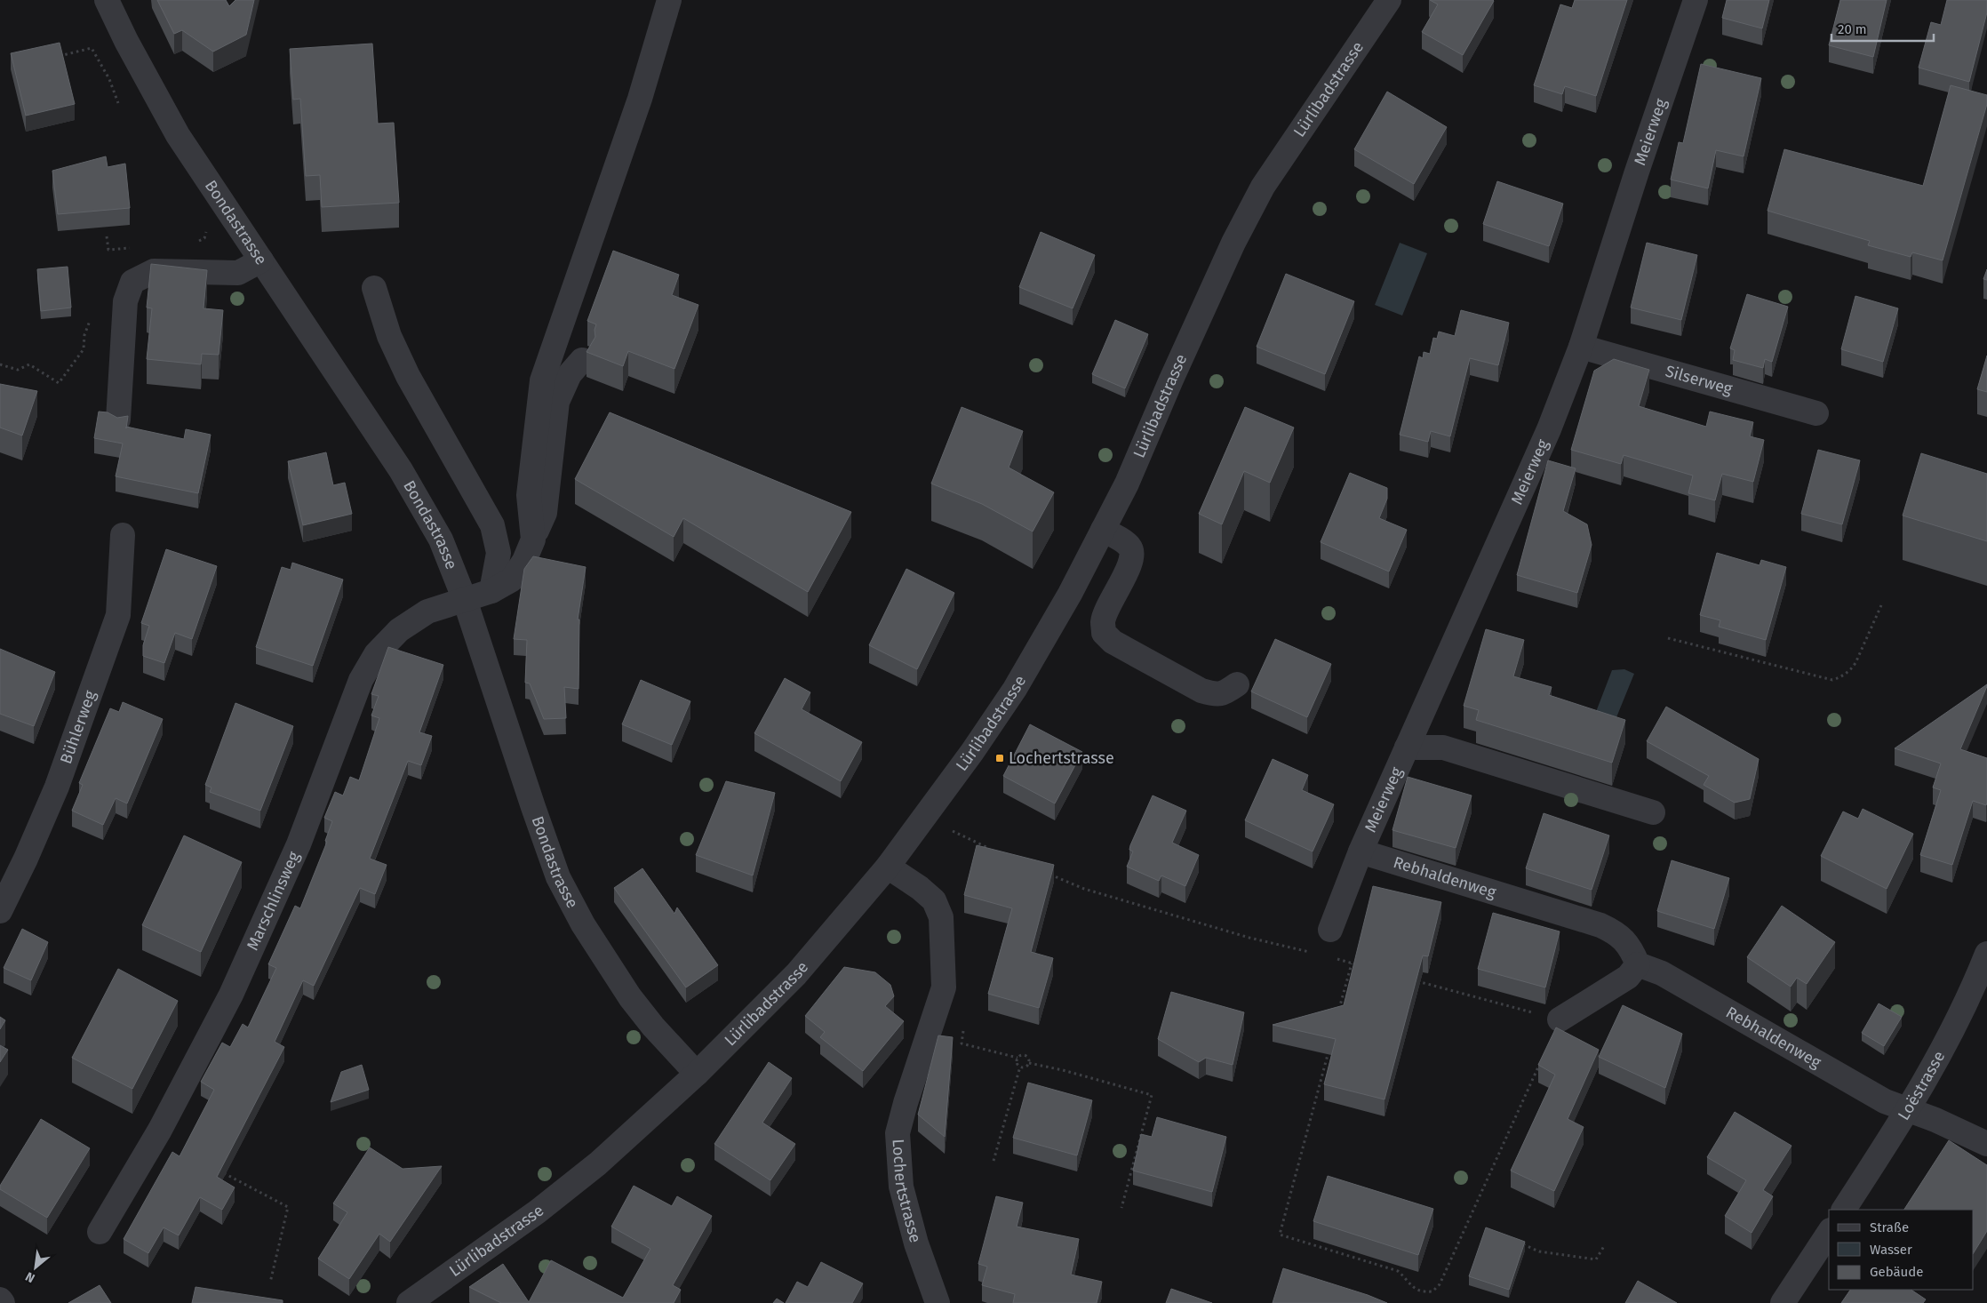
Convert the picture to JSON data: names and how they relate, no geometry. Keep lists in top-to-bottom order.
{
  "streets": {
    "street": [
      "Lürlibadstrasse",
      "Meierweg",
      "Bondastrasse",
      "Silserweg",
      "Bühlerweg",
      "Rebhaldenweg",
      "Marschlinsweg",
      "Loëstrasse",
      "Lochertstrasse"
    ]
  },
  "crossings": [
    ["Lürlibadstrasse", "Bondastrasse"],
    ["Lürlibadstrasse", "Lochertstrasse"],
    ["Meierweg", "Silserweg"],
    ["Meierweg", "Rebhaldenweg"],
    ["Bondastrasse", "Marschlinsweg"],
    ["Rebhaldenweg", "Loëstrasse"]
  ],
  "places": {
    "transit": ["Lochertstrasse"]
  },
  "legend": ["Straße", "Wasser", "Gebäude"],
  "scale_bar": "20 m",
  "north": "bottom left"
}
